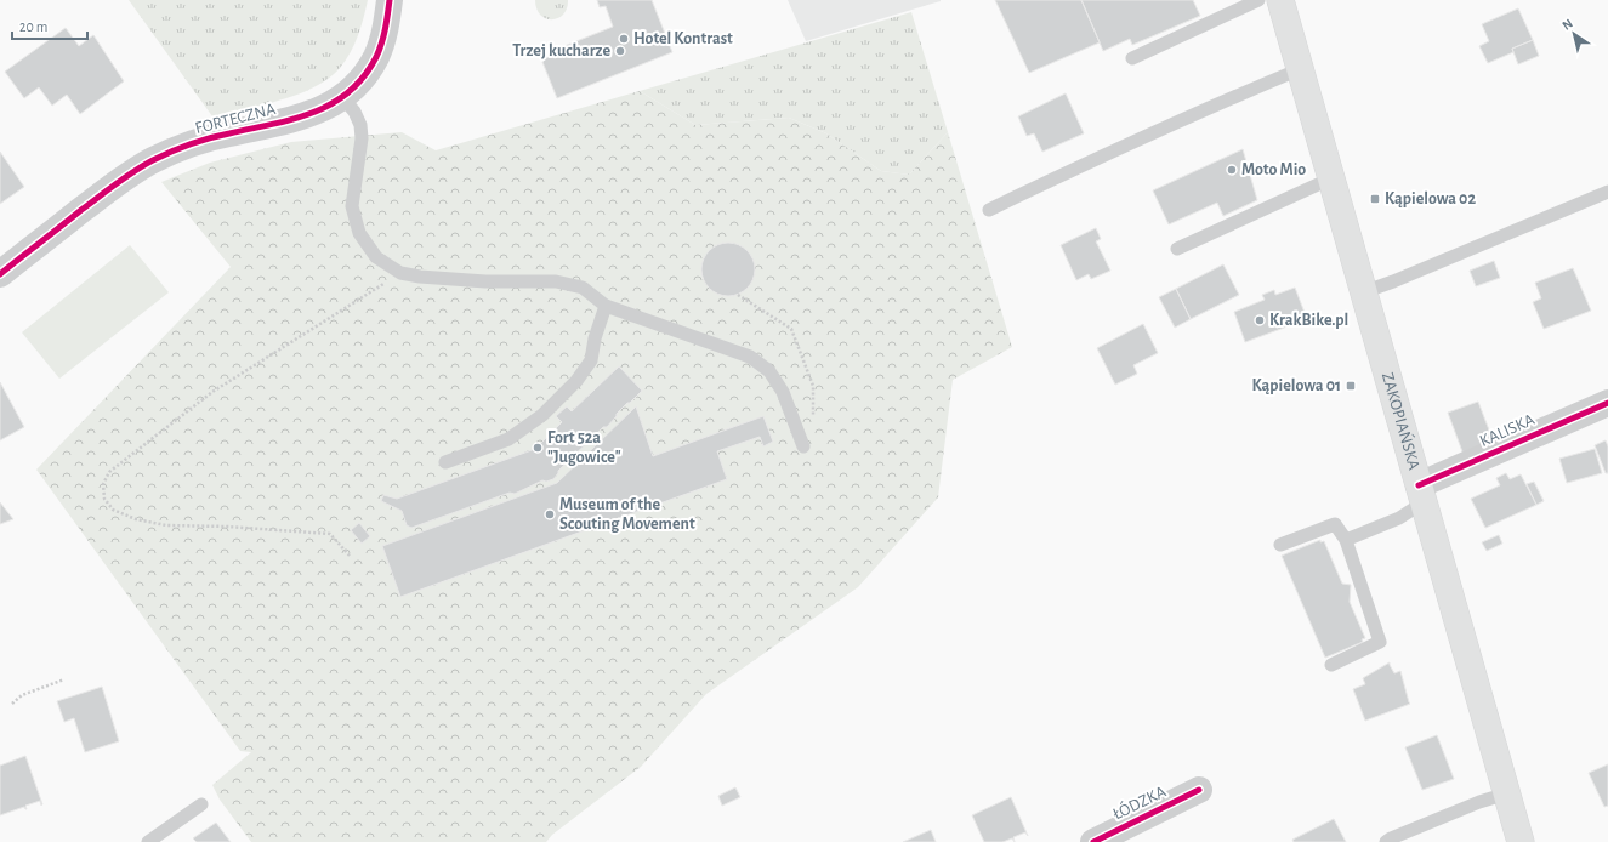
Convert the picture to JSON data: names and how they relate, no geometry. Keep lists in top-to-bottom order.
{
  "streets": {
    "main road": ["ZAKOPIAŃSKA"],
    "street": ["FORTECZNA", "KALISKA", "ŁÓDZKA"]
  },
  "crossings": [
    ["ZAKOPIAŃSKA", "KALISKA"]
  ],
  "places": {
    "other": [
      "Hotel Kontrast",
      "Trzej kucharze",
      "Moto Mio",
      "KrakBike.pl",
      "Fort 52a \"Jugowice\"",
      "Museum of the Scouting Movement"
    ],
    "transit": ["Kąpielowa 02", "Kąpielowa 01"]
  },
  "scale_bar": "20 m",
  "north": "top left"
}
